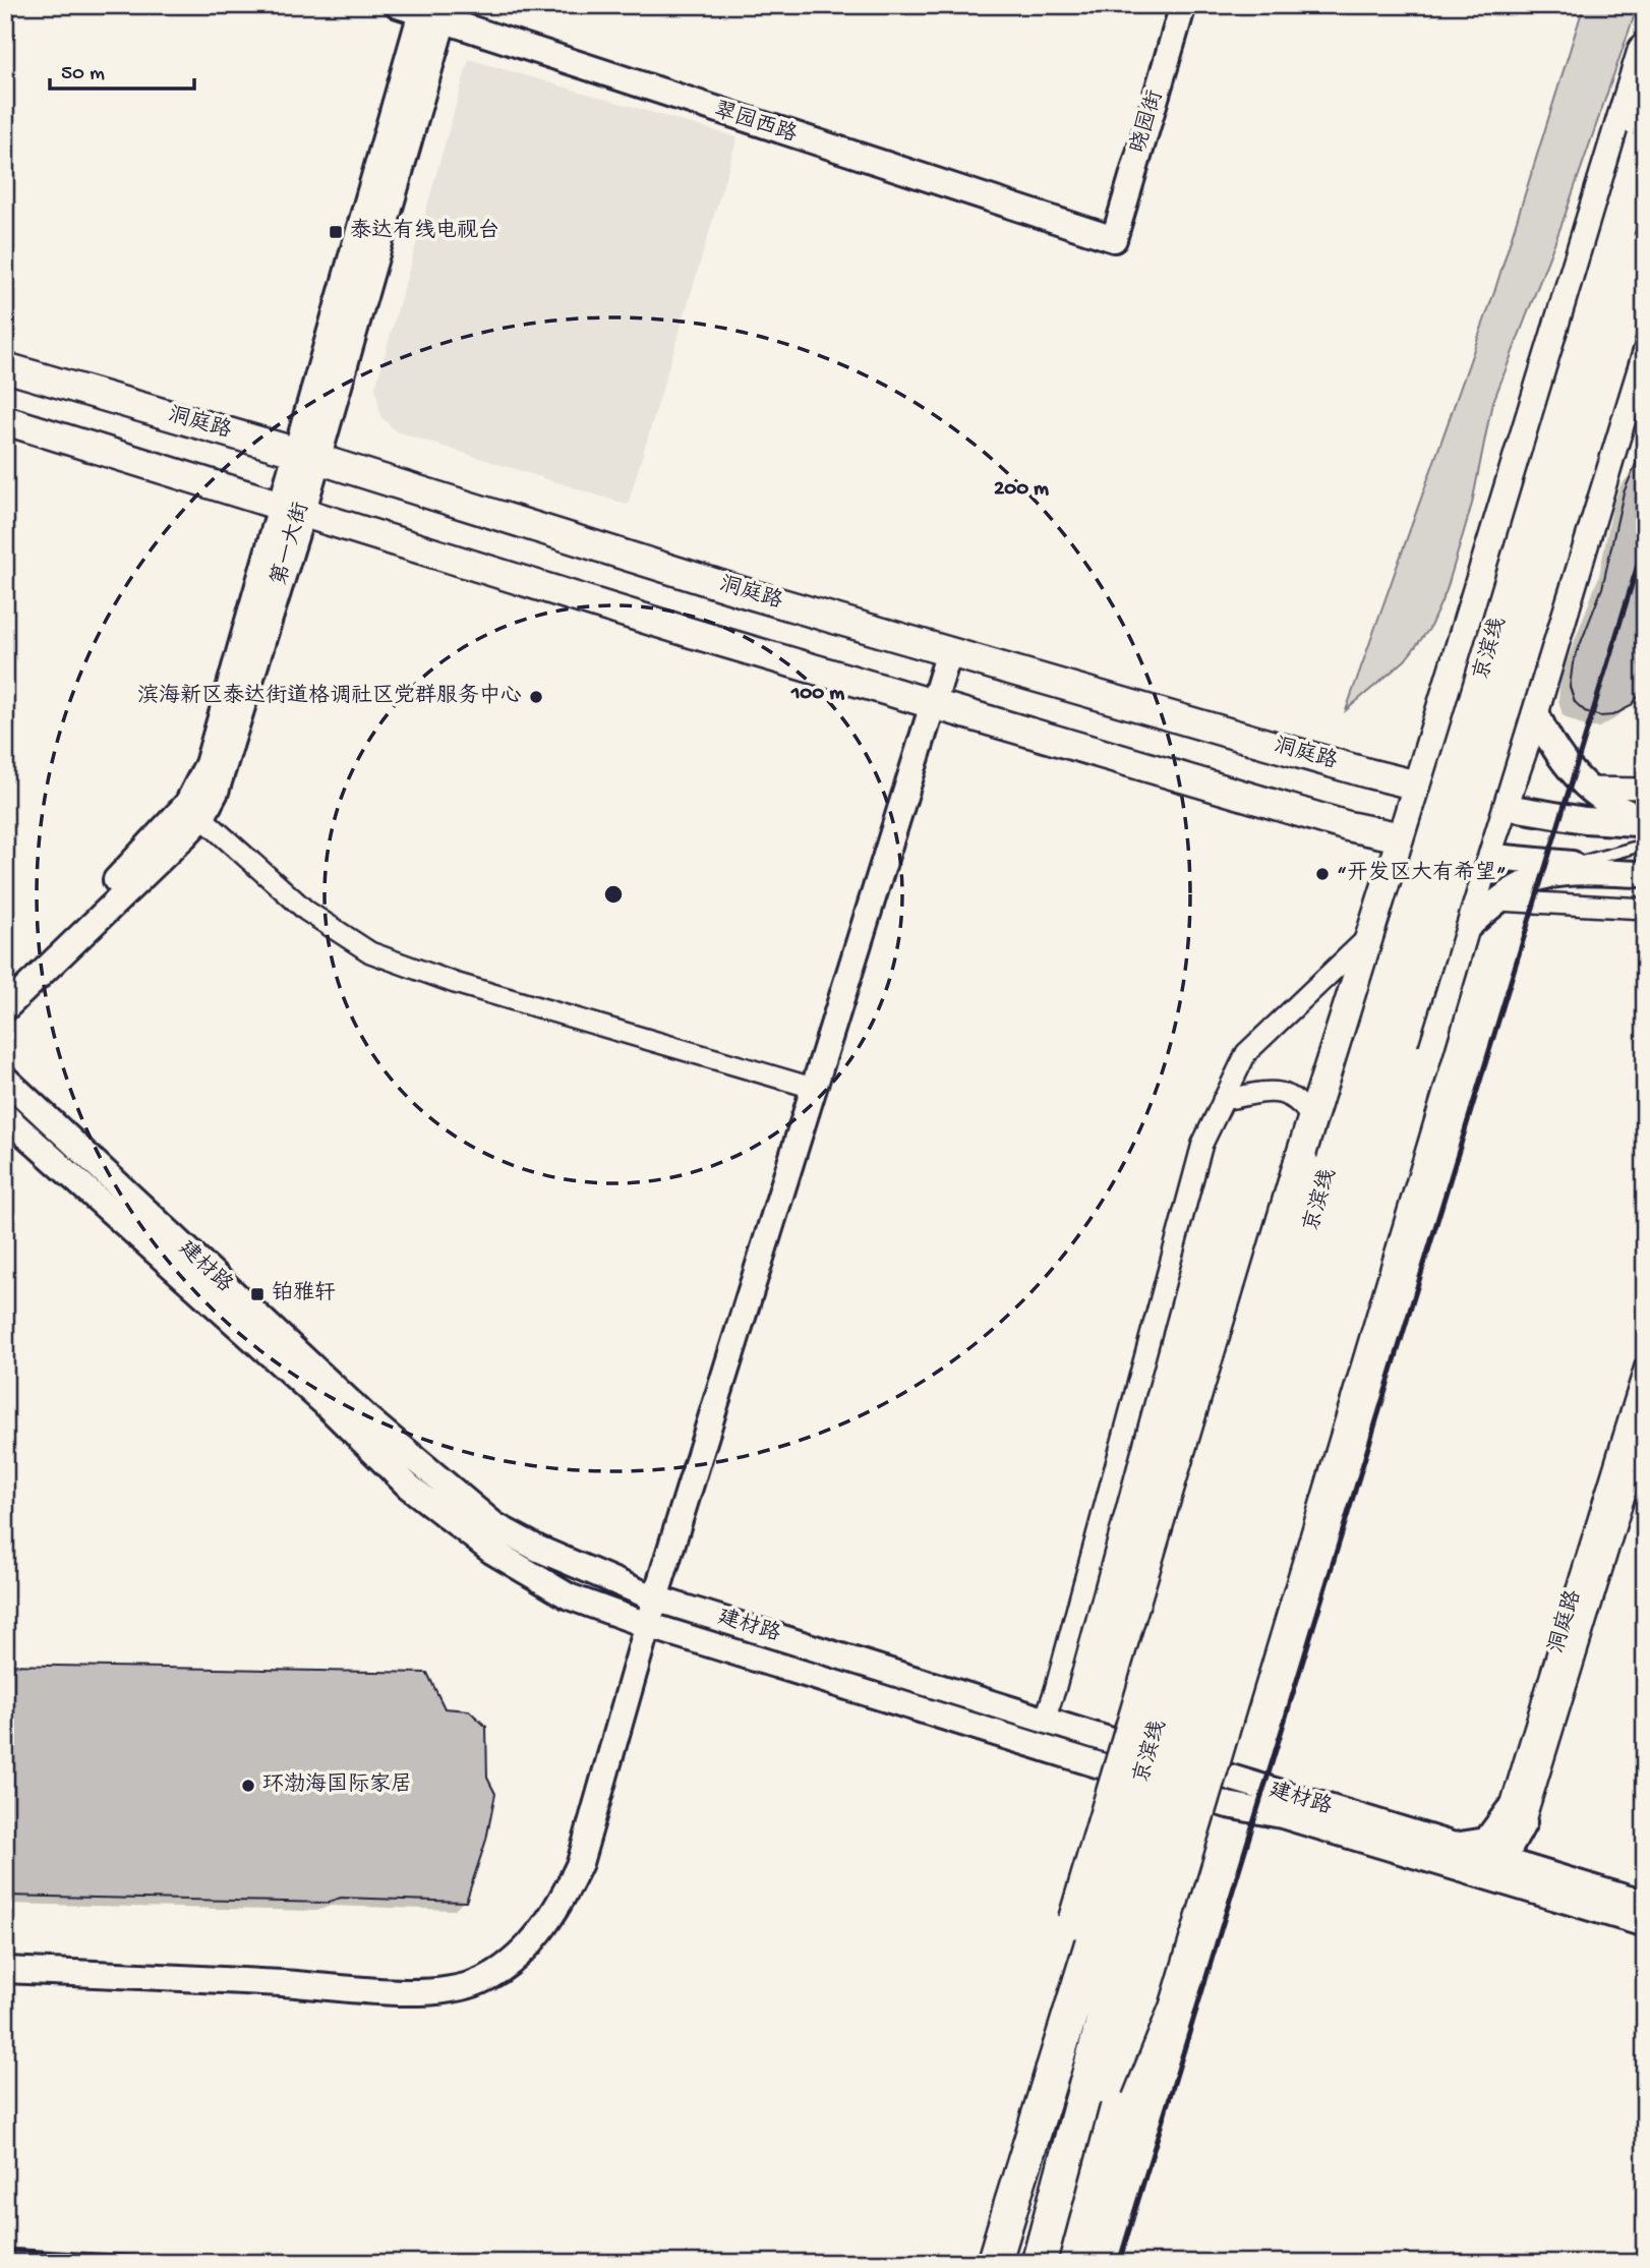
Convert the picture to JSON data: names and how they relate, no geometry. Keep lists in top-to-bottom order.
{
  "streets": {
    "highway": ["京滨线"],
    "main road": ["洞庭路"],
    "street": [
      "晓园街",
      "翠园西路",
      "第一大街",
      "建材路"
    ]
  },
  "crossings": [
    ["晓园街", "翠园西路"],
    ["翠园西路", "第一大街"],
    ["洞庭路", "第一大街"]
  ],
  "places": {
    "transit": ["泰达有线电视台", "铂雅轩"],
    "other": ["滨海新区泰达街道格调社区党群服务中心", "“开发区大有希望”", "环渤海国际家居"]
  },
  "scale_bar": "50 m",
  "rings": ["200 m", "100 m"]
}
